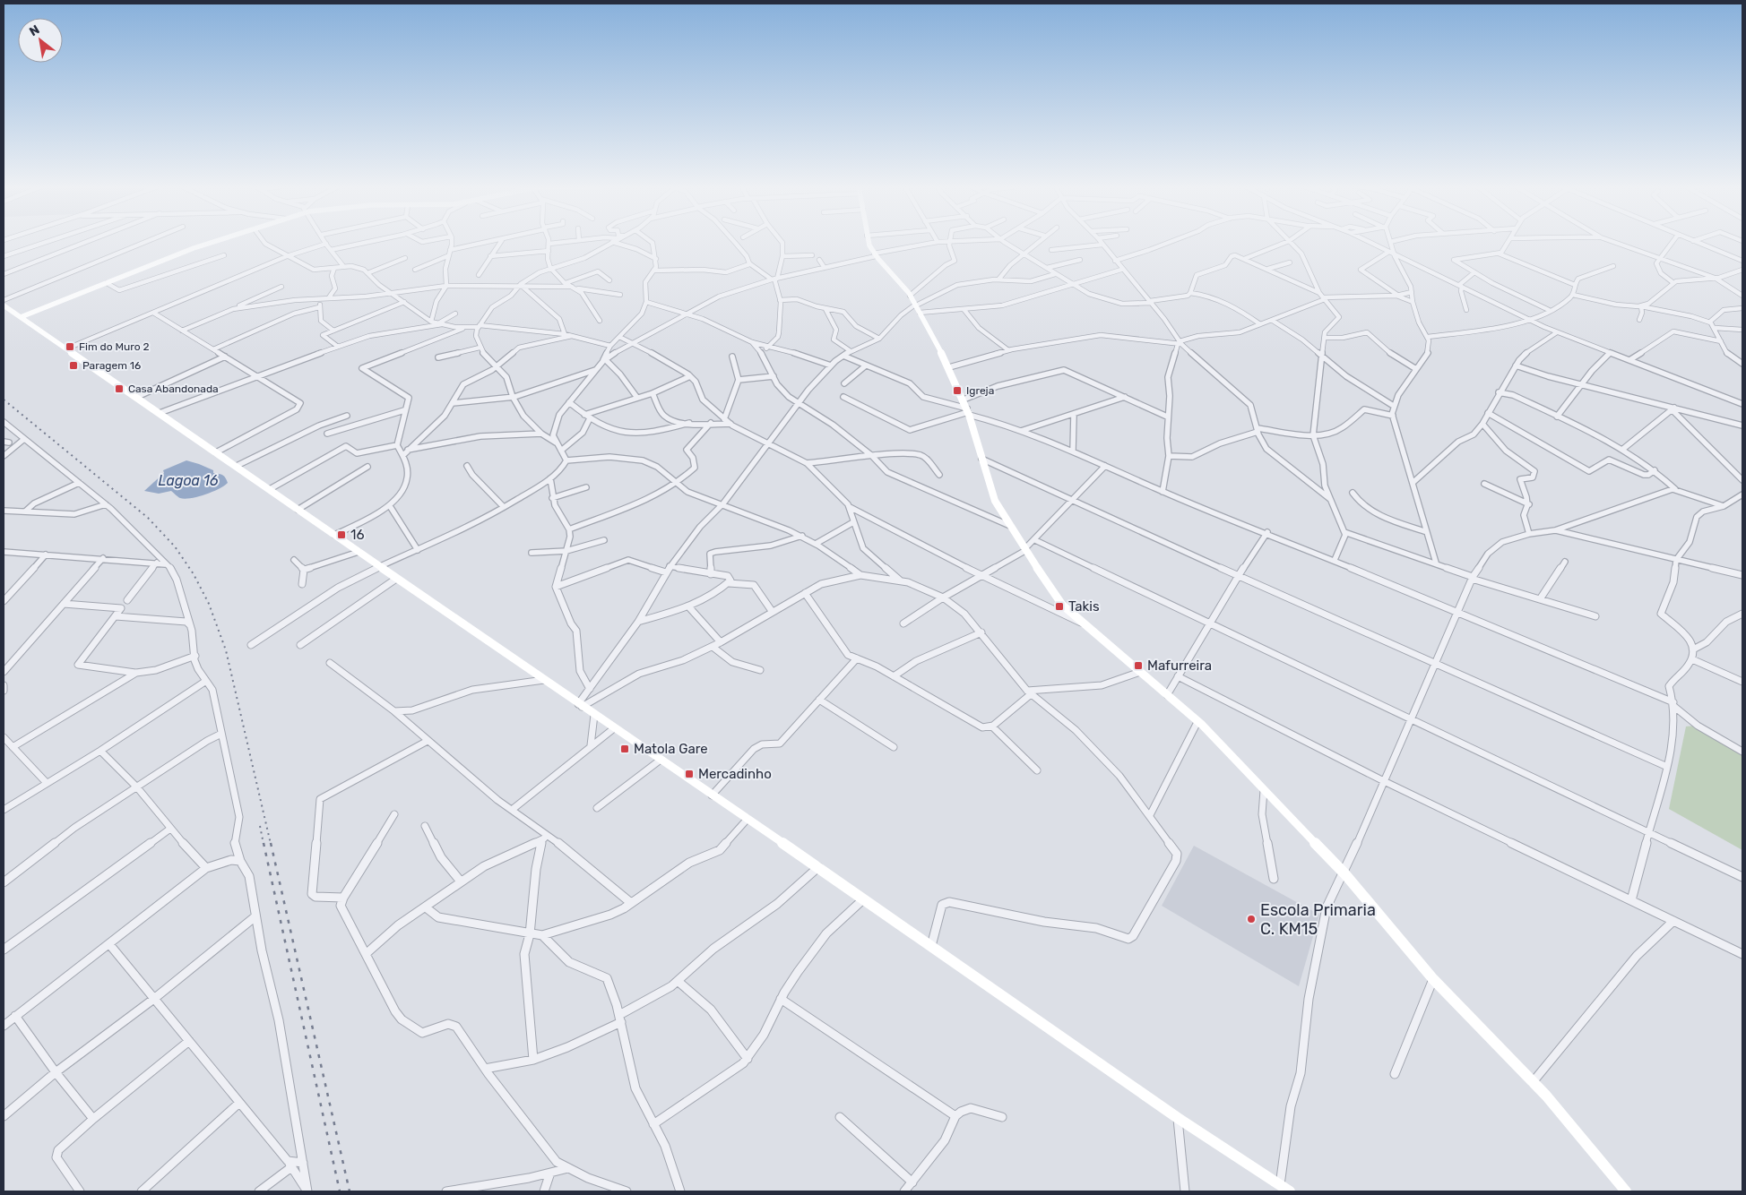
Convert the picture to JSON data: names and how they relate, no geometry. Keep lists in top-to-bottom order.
{
  "water": ["Lagoa 16"],
  "places": {
    "transit": [
      "Fim do Muro 2",
      "Paragem 16",
      "Casa Abandonada",
      "Igreja",
      "16",
      "Takis",
      "Mafurreira",
      "Matola Gare",
      "Mercadinho"
    ],
    "other": ["Escola Primaria C. KM15"]
  },
  "north": "top left"
}
